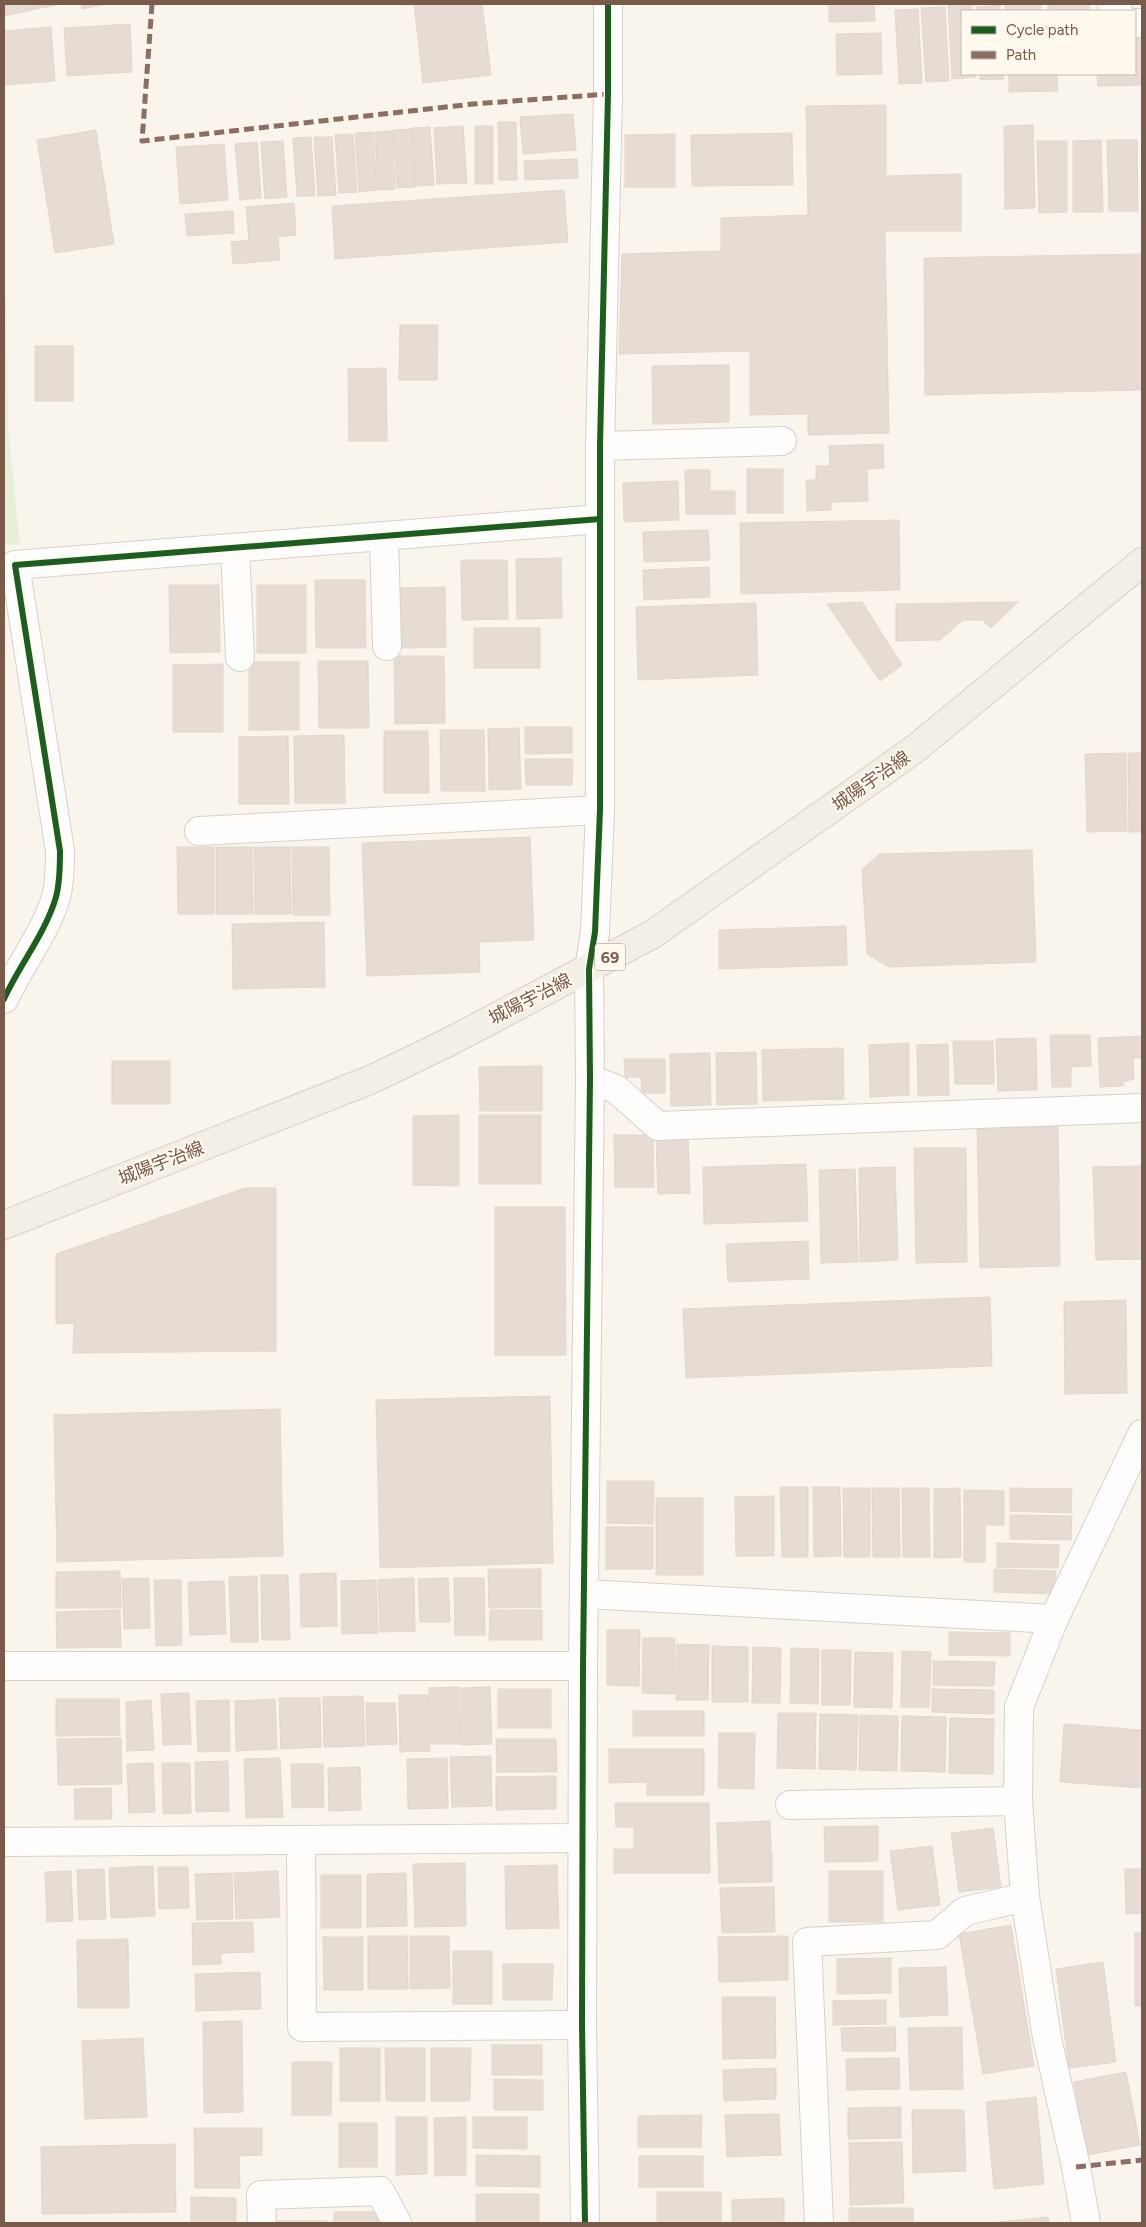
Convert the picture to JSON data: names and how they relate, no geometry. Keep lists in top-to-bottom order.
{
  "streets": {
    "main road": ["城陽宇治線", "69"]
  },
  "legend": ["Cycle path", "Path"]
}
